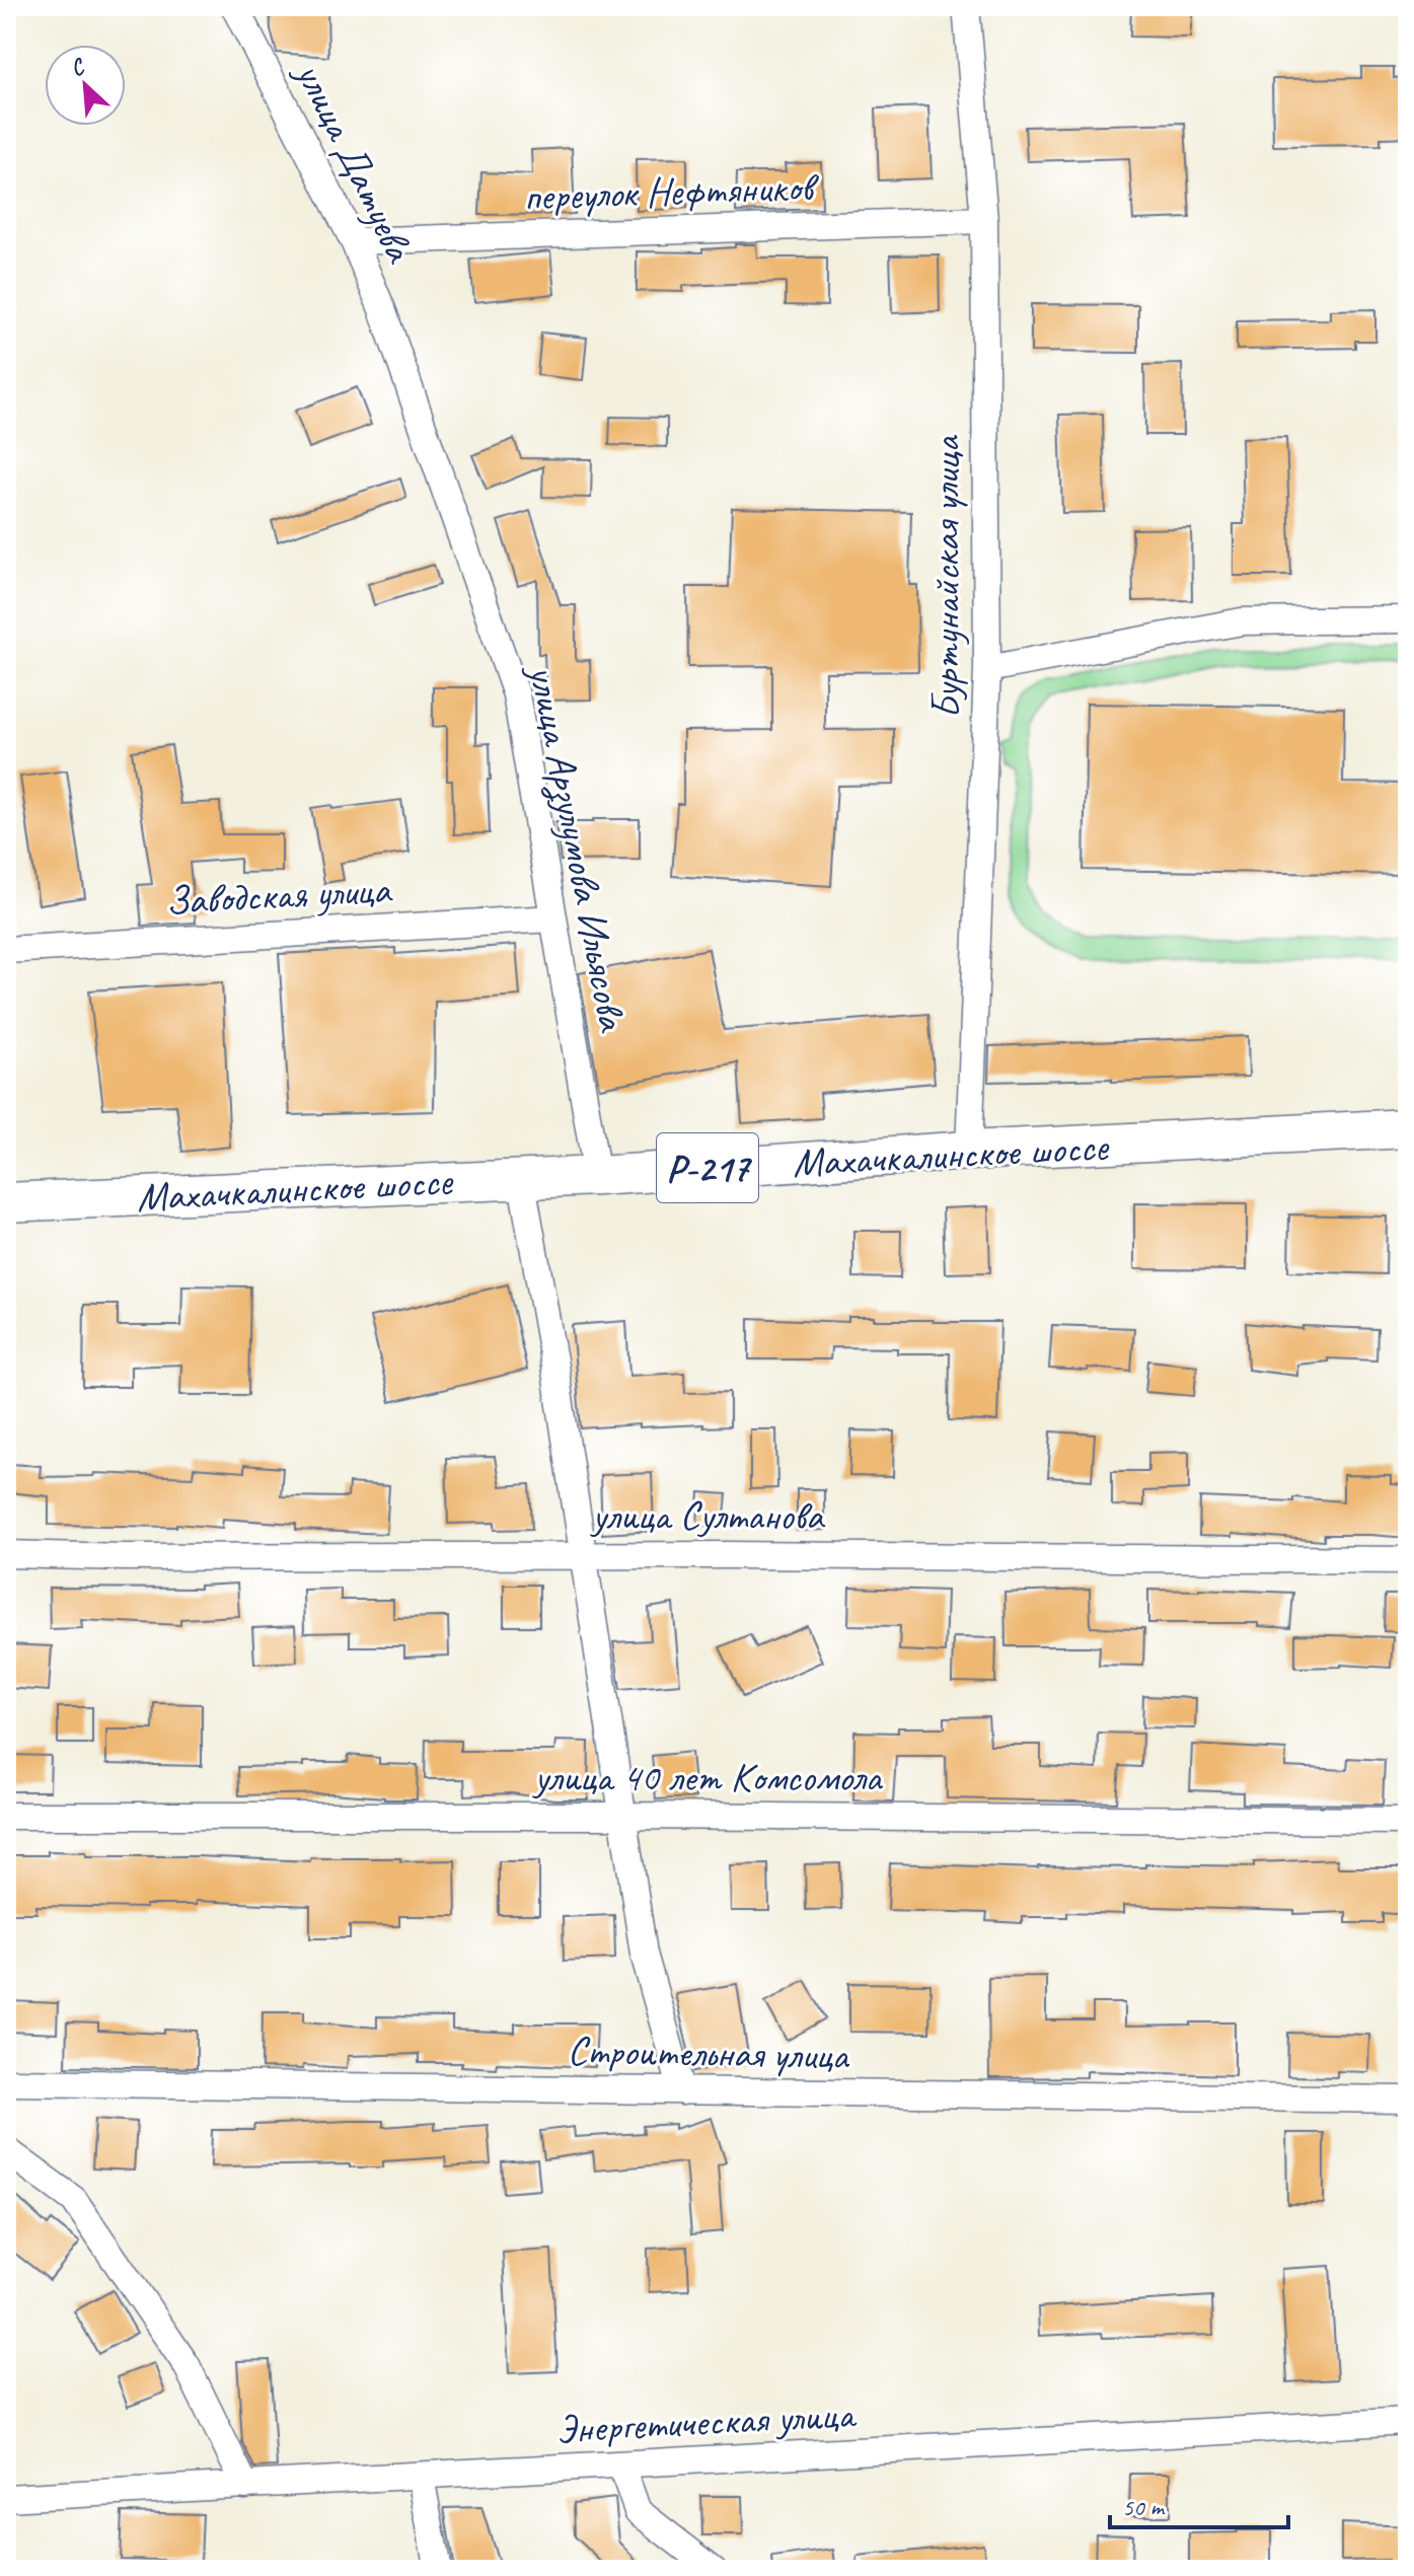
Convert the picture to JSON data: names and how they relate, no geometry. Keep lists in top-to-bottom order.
{
  "streets": {
    "highway": ["Махачкалинское шоссе", "Р-217"],
    "street": [
      "улица Датуева",
      "переулок Нефтяников",
      "Буртунайская улица",
      "улица Арзулумова Ильясова",
      "Заводская улица",
      "улица Султанова",
      "улица 40 лет Комсомола",
      "Строительная улица",
      "Энергетическая улица"
    ]
  },
  "crossings": [
    ["улица Датуева", "переулок Нефтяников"],
    ["улица Датуева", "улица Арзулумова Ильясова"],
    ["переулок Нефтяников", "Буртунайская улица"],
    ["Буртунайская улица", "Махачкалинское шоссе"],
    ["улица Арзулумова Ильясова", "Заводская улица"],
    ["улица Арзулумова Ильясова", "Махачкалинское шоссе"]
  ],
  "scale_bar": "50 m",
  "north": "top left"
}
